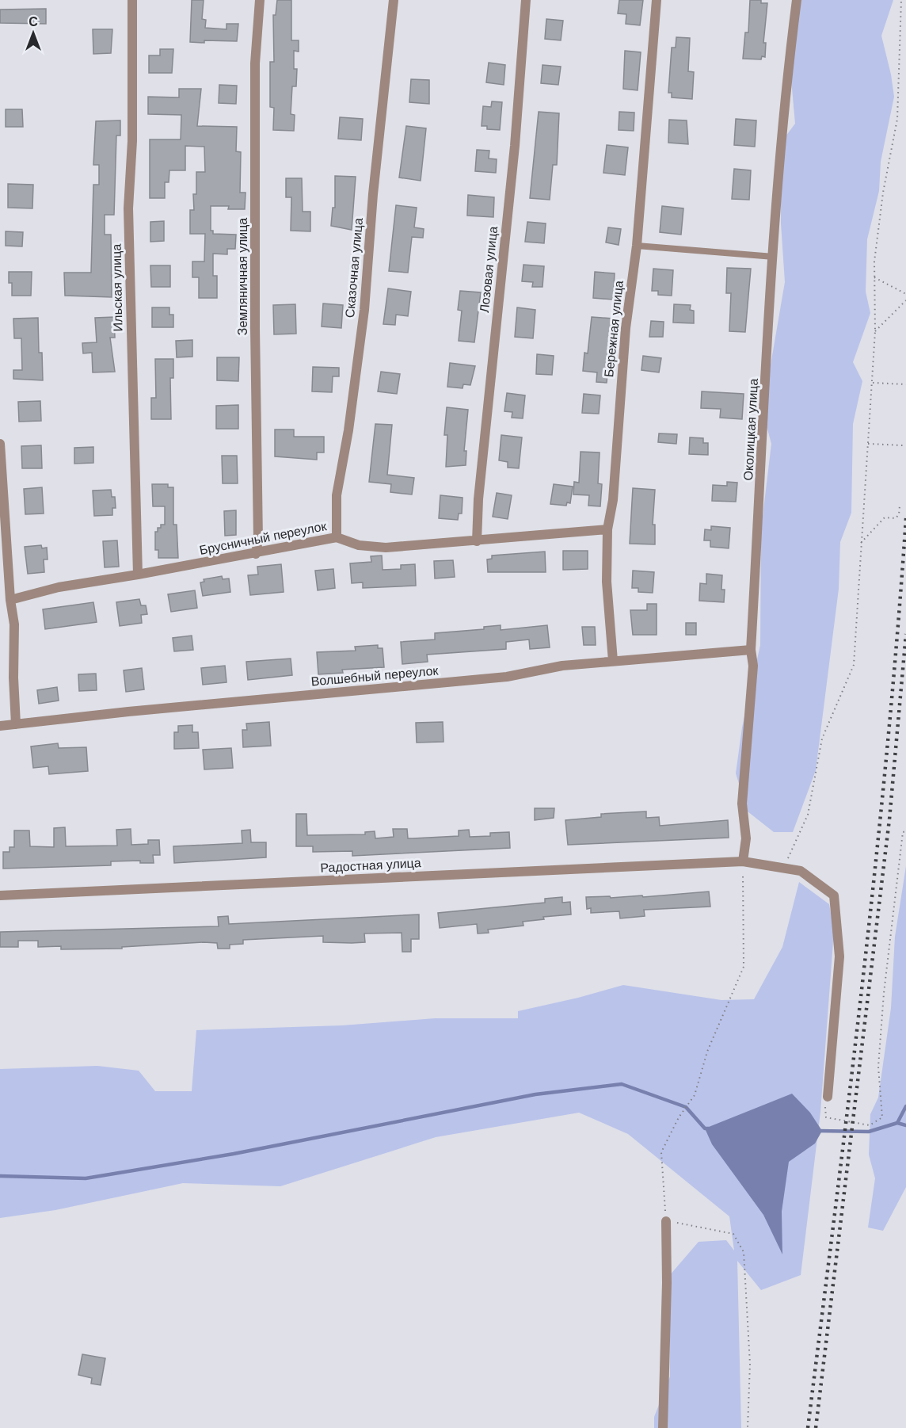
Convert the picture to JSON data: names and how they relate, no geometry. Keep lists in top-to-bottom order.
{
  "streets": {
    "street": [
      "Сказочная улица",
      "Лозовая улица",
      "Земляничная улица",
      "Ильская улица",
      "Бережная улица",
      "Околицкая улица",
      "Брусничный переулок",
      "Волшебный переулок",
      "Радостная улица"
    ]
  },
  "crossings": [
    ["Сказочная улица", "Брусничный переулок"],
    ["Лозовая улица", "Брусничный переулок"],
    ["Земляничная улица", "Брусничный переулок"],
    ["Ильская улица", "Брусничный переулок"],
    ["Бережная улица", "Брусничный переулок"],
    ["Бережная улица", "Волшебный переулок"],
    ["Околицкая улица", "Волшебный переулок"],
    ["Околицкая улица", "Радостная улица"]
  ],
  "north": "top"
}
